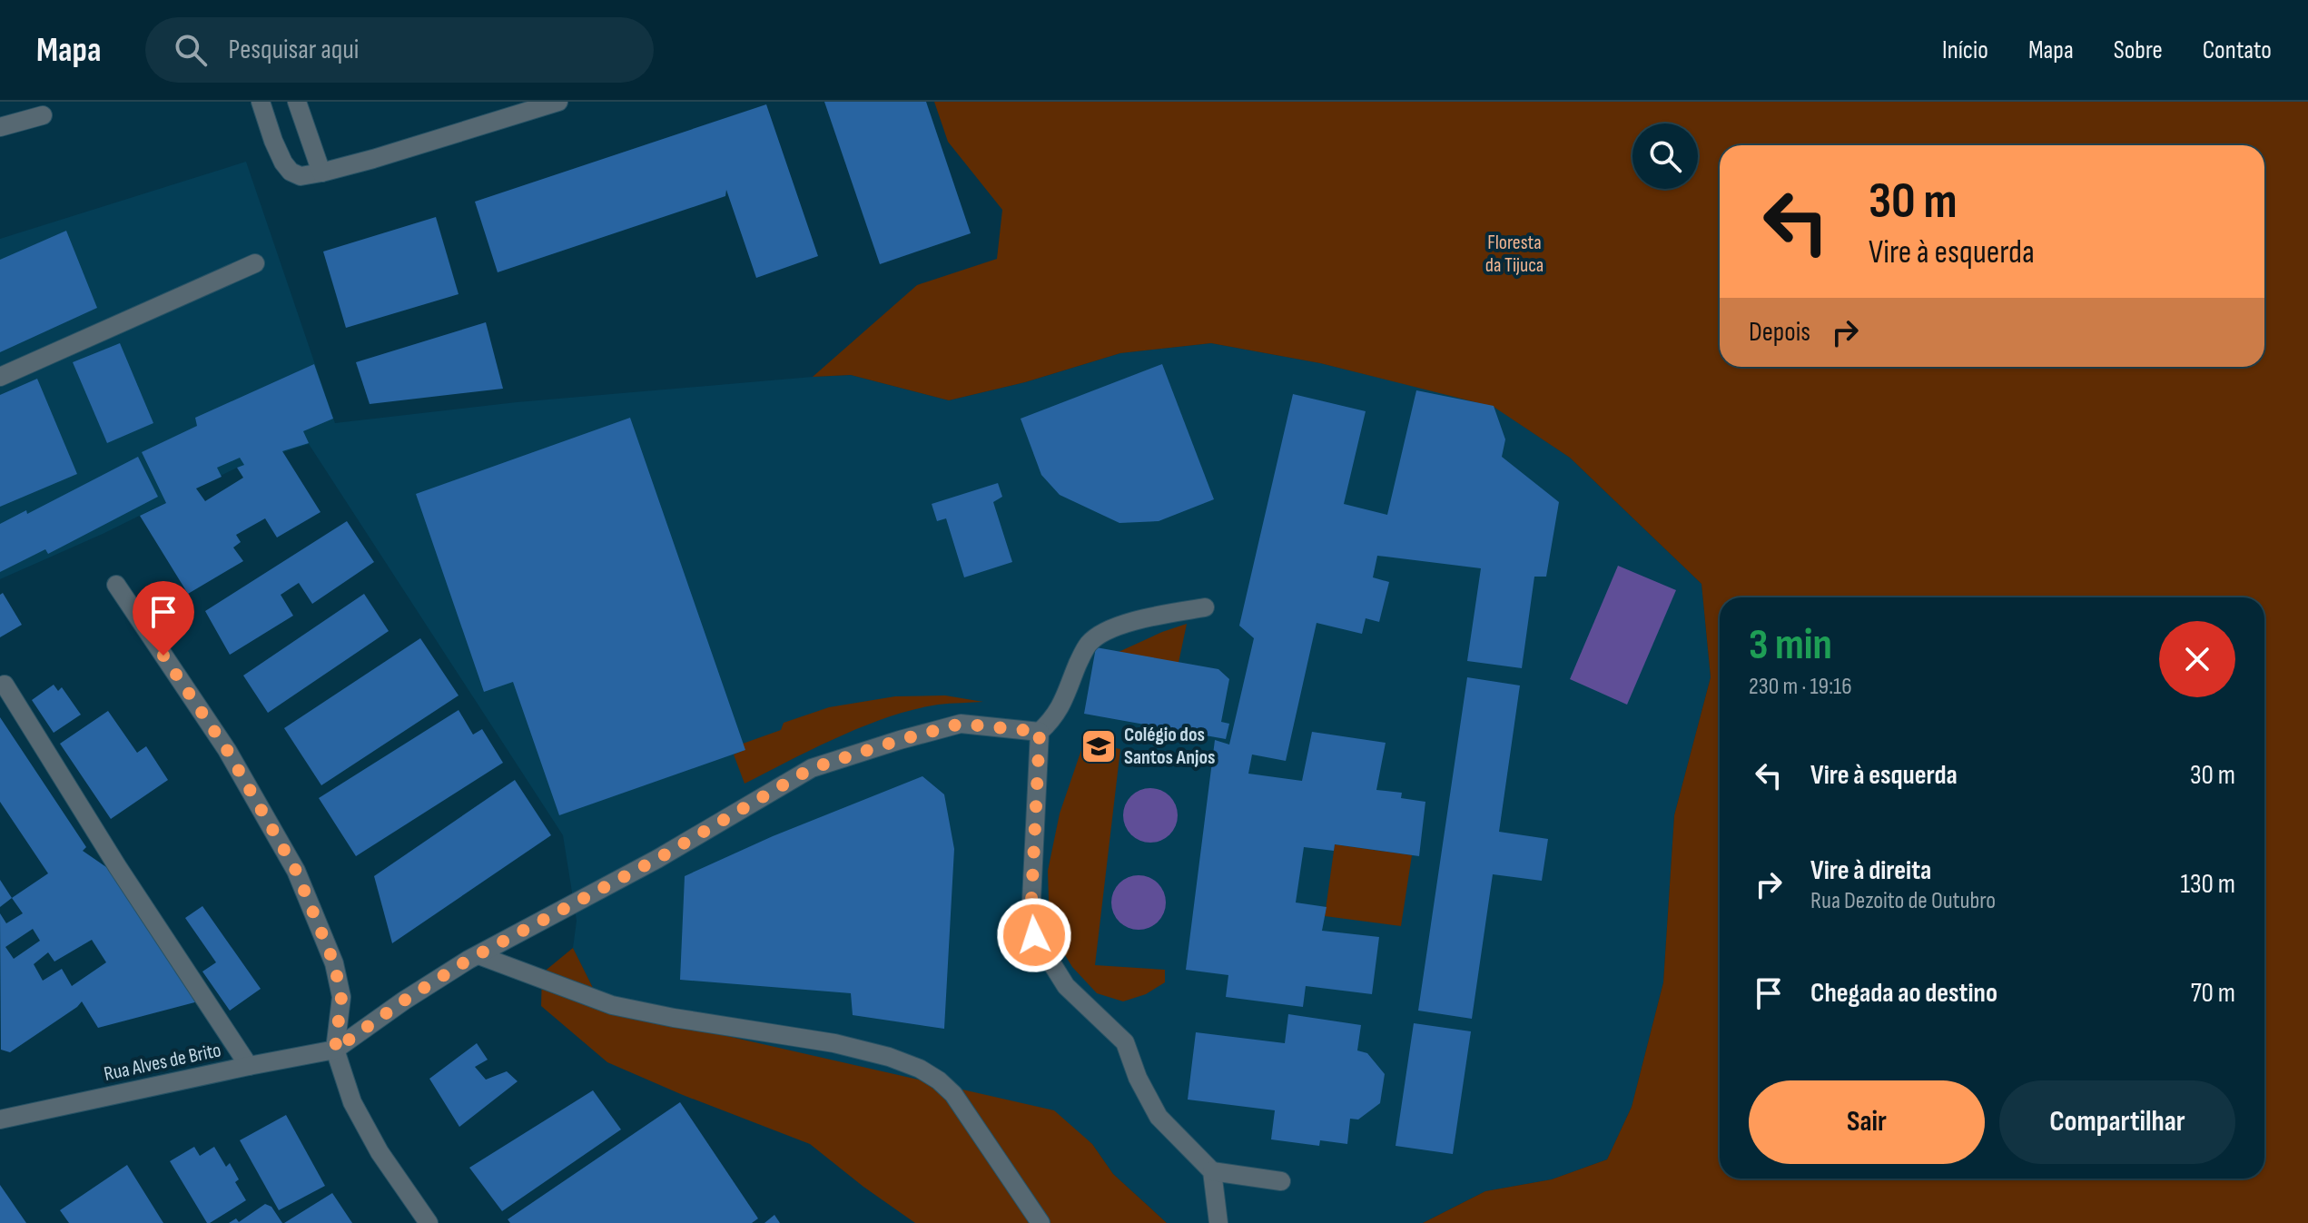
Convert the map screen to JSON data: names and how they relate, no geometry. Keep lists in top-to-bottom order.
{
  "streets": {
    "street": ["Rua Alves de Brito"]
  },
  "parks": ["Floresta da Tijuca"],
  "places": {
    "school or university": ["Colégio dos Santos Anjos"]
  },
  "page": {
    "header": "Mapa",
    "search": "Pesquisar aqui",
    "nav": [
      "Início",
      "Mapa",
      "Sobre",
      "Contato"
    ],
    "turn": ["30 m", "Vire à esquerda"],
    "then": "Depois",
    "heading": ["3 min", "230 m · 19:16"],
    "list": [
      {
        "name": "Vire à esquerda",
        "value": "30 m"
      },
      {
        "name": "Vire à direita",
        "note": "Rua Dezoito de Outubro",
        "value": "130 m"
      },
      {
        "name": "Chegada ao destino",
        "value": "70 m"
      }
    ],
    "buttons": ["Sair", "Compartilhar"]
  }
}
